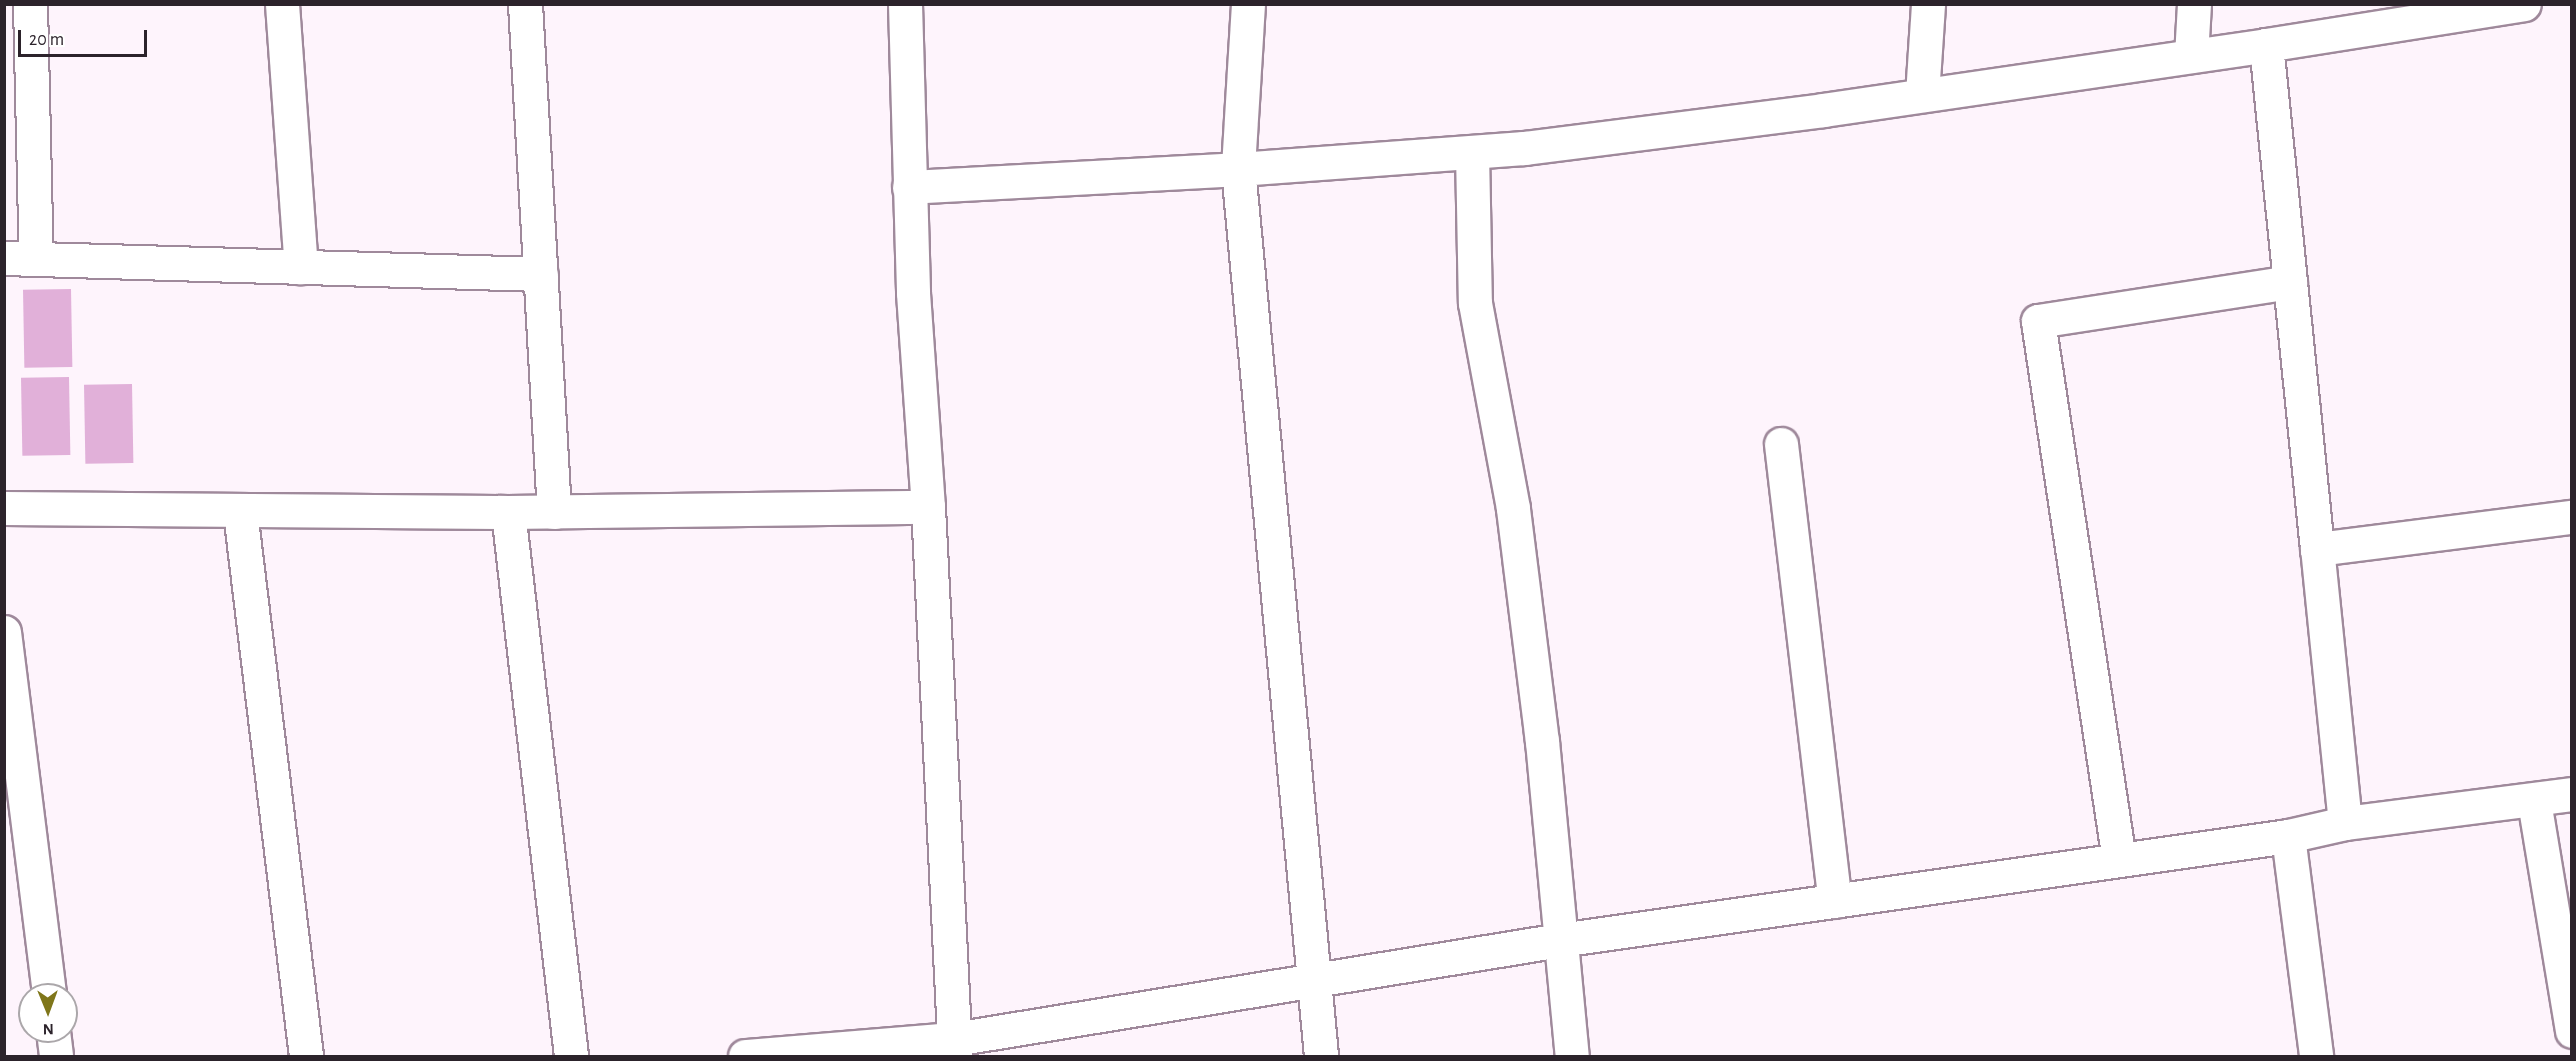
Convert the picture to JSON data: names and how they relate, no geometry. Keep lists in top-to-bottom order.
{
  "scale_bar": "20 m",
  "north": "bottom"
}
